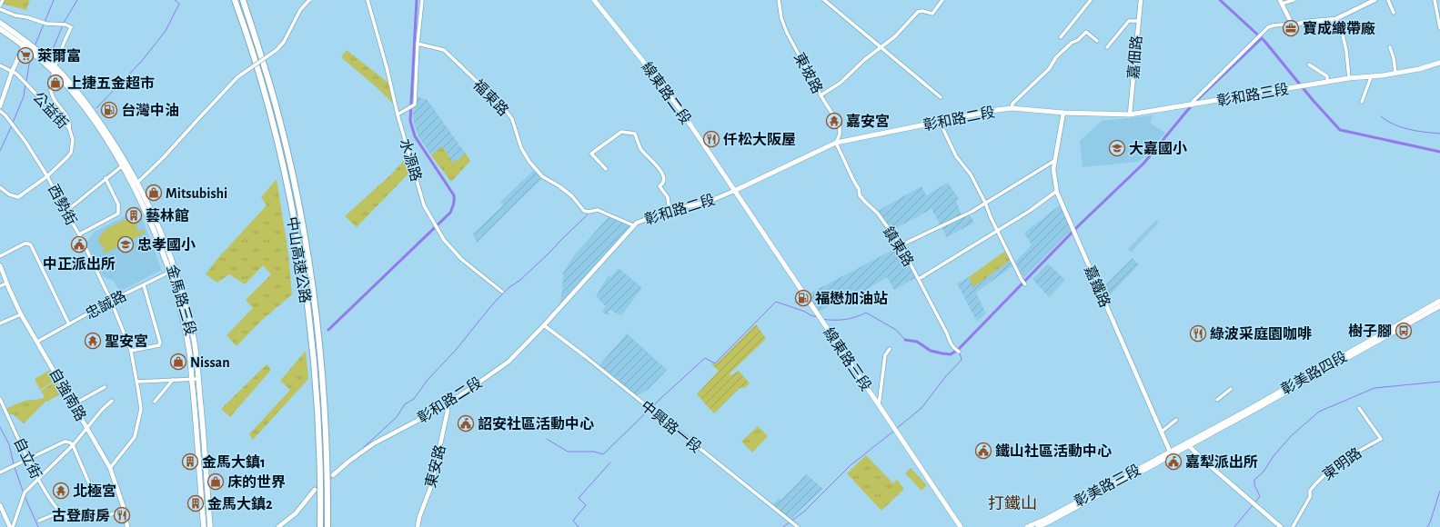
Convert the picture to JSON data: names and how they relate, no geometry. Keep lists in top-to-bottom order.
{
  "streets": {
    "highway": ["中山高速公路"],
    "main road": [
      "線東路二段",
      "彰和路三段",
      "彰和路二段",
      "金馬路三段",
      "線東路三段",
      "彰美路四段",
      "彰美路三段"
    ],
    "street": [
      "嘉佃路",
      "東坡路",
      "福東路",
      "公益街",
      "水源路",
      "西勢街",
      "鎮東路",
      "嘉鐵路",
      "忠誠路",
      "自強南路",
      "中興路一段",
      "自立街",
      "東明路",
      "東安路"
    ]
  },
  "crossings": [
    ["嘉佃路", "彰和路三段"],
    ["東坡路", "彰和路二段"],
    ["東坡路", "鎮東路"],
    ["線東路二段", "彰和路二段"],
    ["線東路二段", "線東路三段"],
    ["彰和路三段", "彰和路二段"],
    ["彰和路三段", "嘉鐵路"],
    ["福東路", "彰和路二段"],
    ["公益街", "西勢街"],
    ["彰和路二段", "鎮東路"],
    ["彰和路二段", "嘉鐵路"],
    ["彰和路二段", "線東路三段"],
    ["彰和路二段", "中興路一段"],
    ["彰和路二段", "東安路"],
    ["西勢街", "忠誠路"],
    ["西勢街", "自強南路"],
    ["嘉鐵路", "彰美路三段"],
    ["金馬路三段", "忠誠路"],
    ["忠誠路", "自強南路"],
    ["彰美路四段", "彰美路三段"],
    ["自強南路", "自立街"]
  ],
  "districts": ["打鐵山"],
  "places": {
    "office": ["寶成織帶廠"],
    "supermarket": ["萊爾富"],
    "shop": [
      "上捷五金超市",
      "Mitsubishi",
      "Nissan",
      "床的世界"
    ],
    "fuel station": ["台灣中油", "福懋加油站"],
    "temple": ["嘉安宮", "聖安宮", "北極宮"],
    "restaurant": ["仟松大阪屋", "綠波采庭園咖啡", "古登廚房"],
    "school or university": ["大嘉國小", "忠孝國小"],
    "building": ["藝林館", "金馬大鎮1", "金馬大鎮2"],
    "public building": [
      "中正派出所",
      "詔安社區活動中心",
      "鐵山社區活動中心",
      "嘉犁派出所"
    ],
    "bus stop": ["樹子腳"]
  }
}
